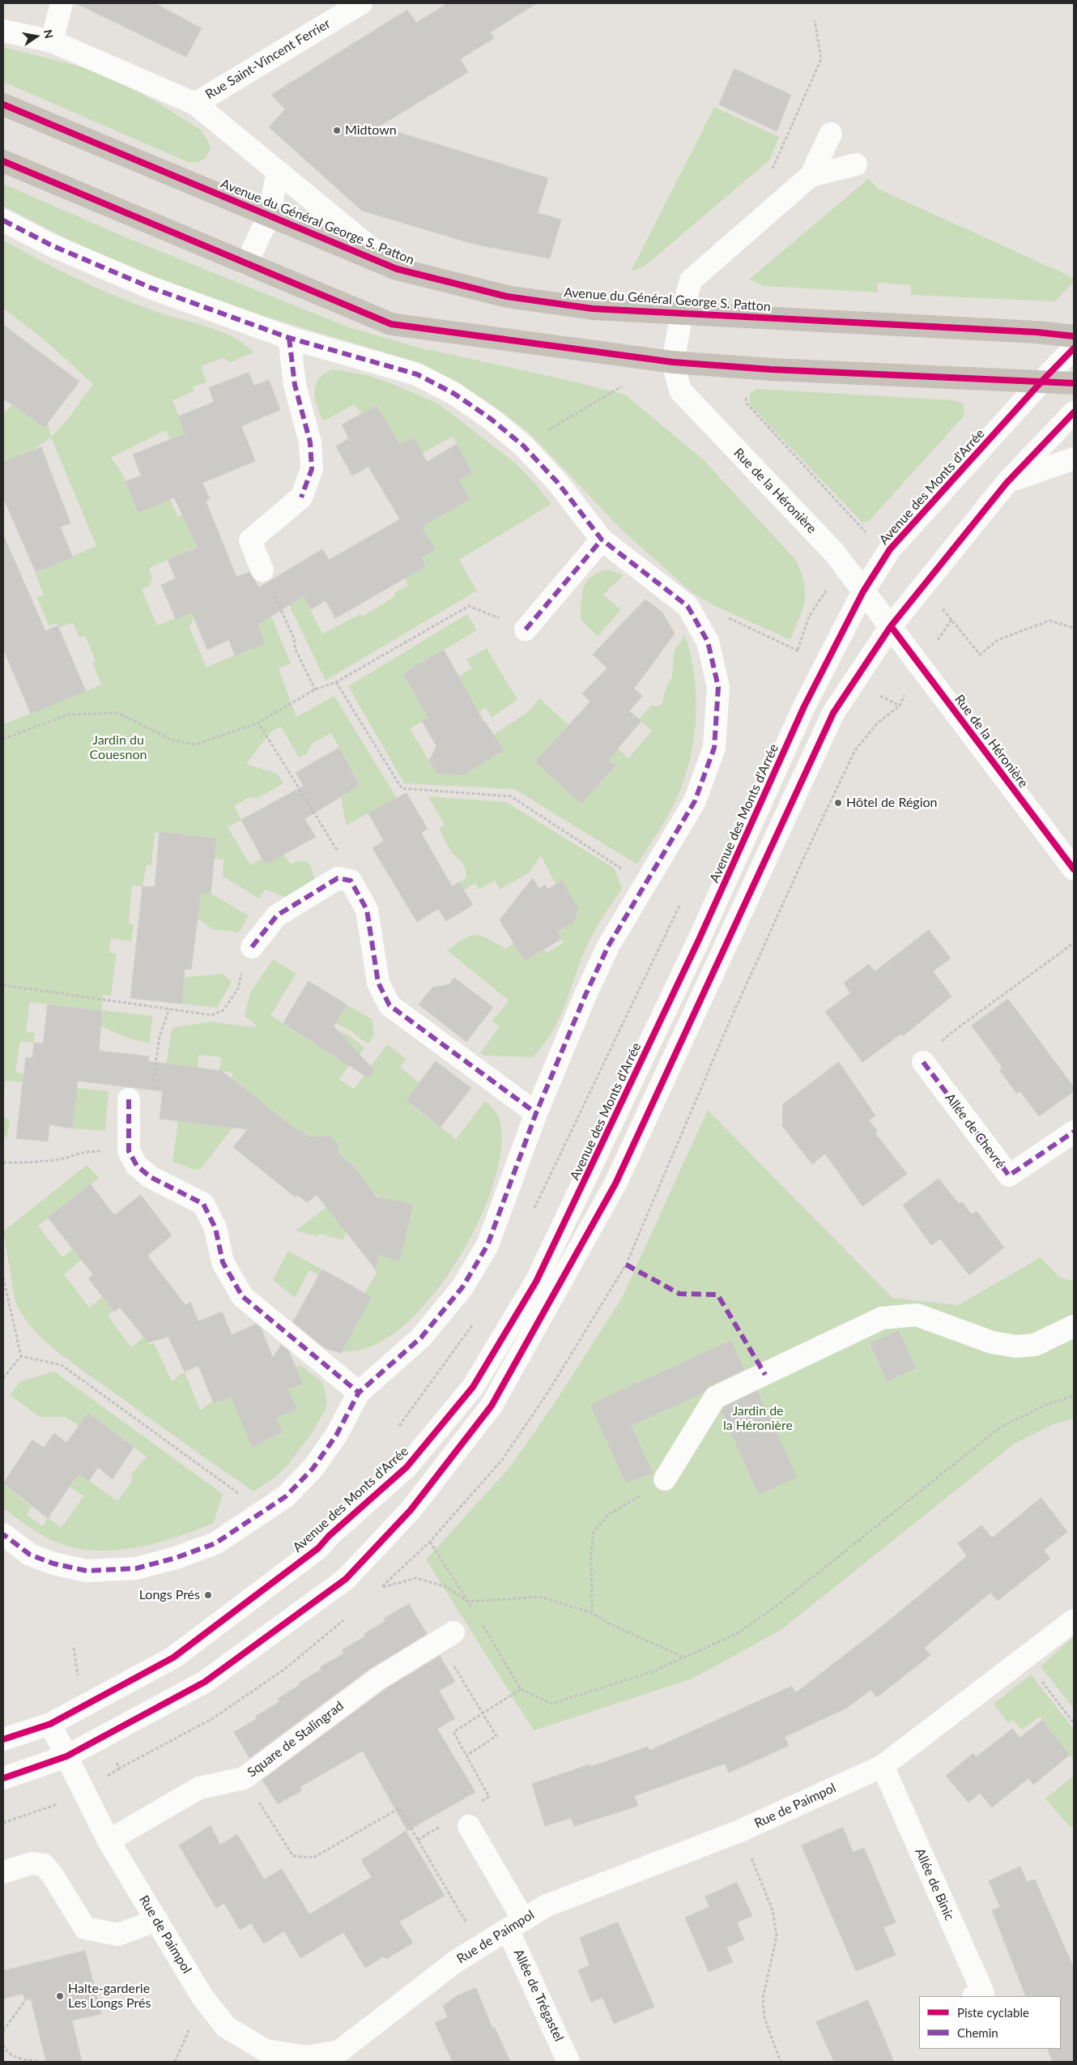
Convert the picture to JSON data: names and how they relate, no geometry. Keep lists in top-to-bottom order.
{
  "streets": {
    "main road": ["Avenue du Général George S. Patton"],
    "street": [
      "Rue Saint-Vincent Ferrier",
      "Avenue des Monts d'Arrée",
      "Rue de la Héronière",
      "Allée de Chevré",
      "Square de Stalingrad",
      "Rue de Paimpol",
      "Allée de Binic",
      "Allée de Trégastel"
    ]
  },
  "crossings": [
    ["Avenue des Monts d'Arrée", "Rue de la Héronière"],
    ["Avenue des Monts d'Arrée", "Rue de Paimpol"],
    ["Square de Stalingrad", "Rue de Paimpol"],
    ["Rue de Paimpol", "Allée de Binic"],
    ["Rue de Paimpol", "Allée de Trégastel"]
  ],
  "parks": ["Jardin du Couesnon", "Jardin de la Héronière"],
  "places": [
    "Midtown",
    "Hôtel de Région",
    "Longs Prés",
    "Halte-garderie Les Longs Prés"
  ],
  "legend": ["Piste cyclable", "Chemin"],
  "north": "right"
}
